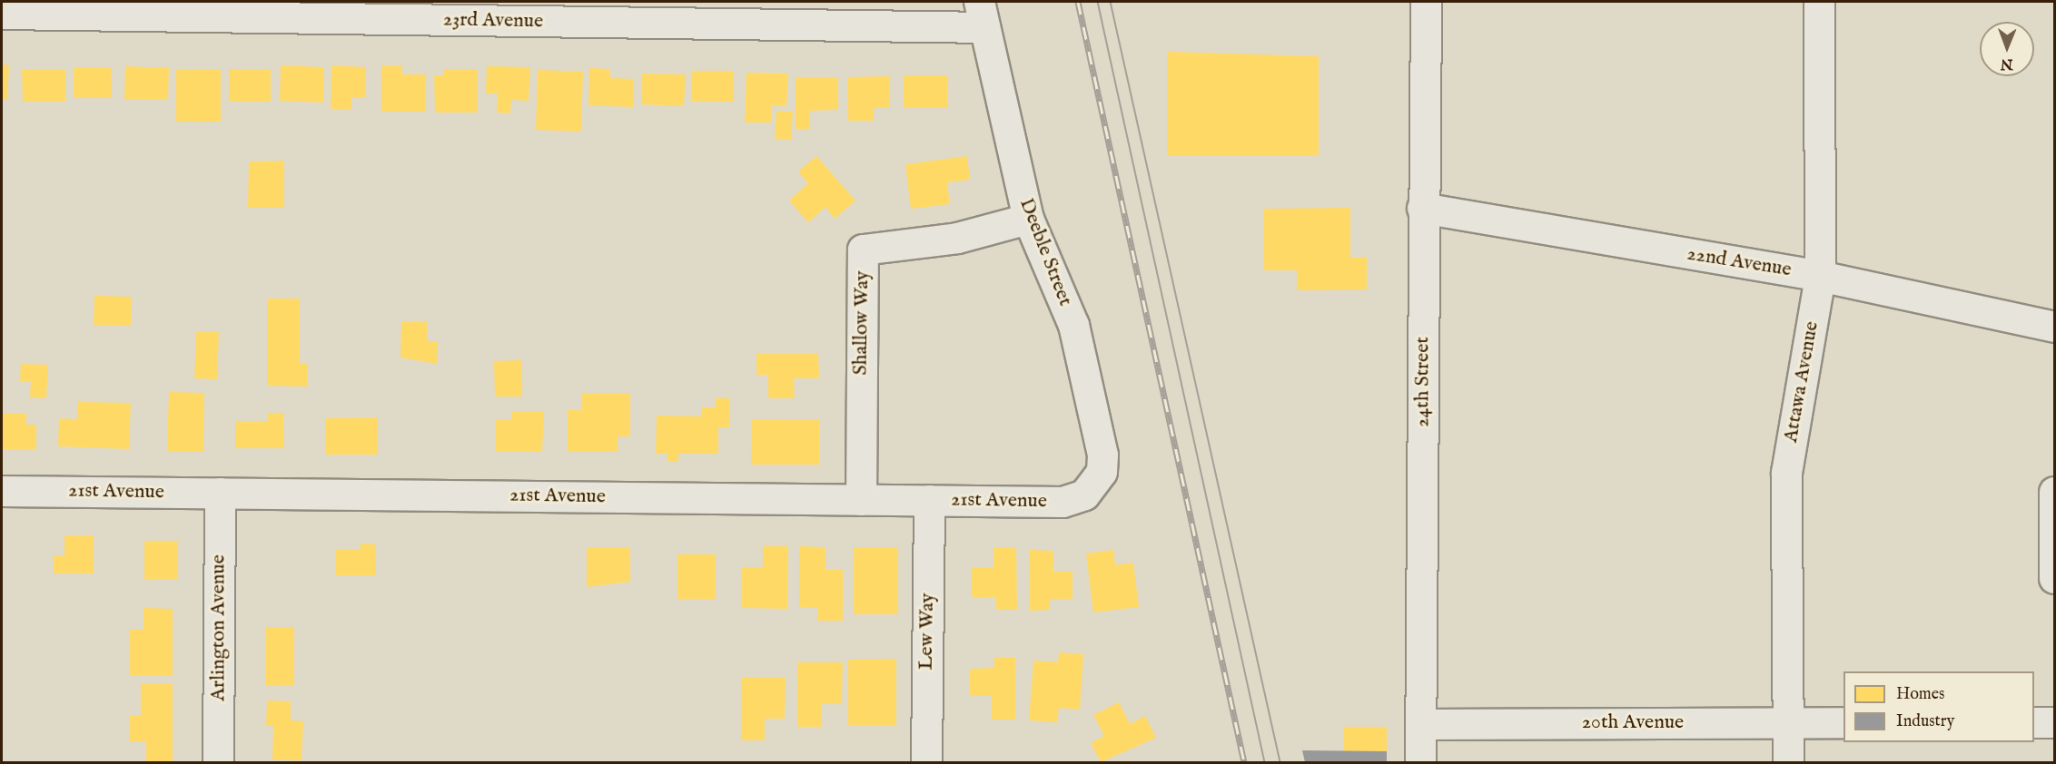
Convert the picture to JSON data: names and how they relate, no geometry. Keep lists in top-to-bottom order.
{
  "streets": {
    "street": [
      "23rd Avenue",
      "Deeble Street",
      "22nd Avenue",
      "Shallow Way",
      "24th Street",
      "Attawa Avenue",
      "21st Avenue",
      "Arlington Avenue",
      "Lew Way",
      "20th Avenue"
    ]
  },
  "crossings": [
    ["23rd Avenue", "Deeble Street"],
    ["Deeble Street", "Shallow Way"],
    ["Deeble Street", "21st Avenue"],
    ["22nd Avenue", "24th Street"],
    ["22nd Avenue", "Attawa Avenue"],
    ["Shallow Way", "21st Avenue"],
    ["24th Street", "20th Avenue"],
    ["Attawa Avenue", "20th Avenue"],
    ["21st Avenue", "Arlington Avenue"],
    ["21st Avenue", "Lew Way"]
  ],
  "legend": ["Homes", "Industry"],
  "north": "bottom"
}
